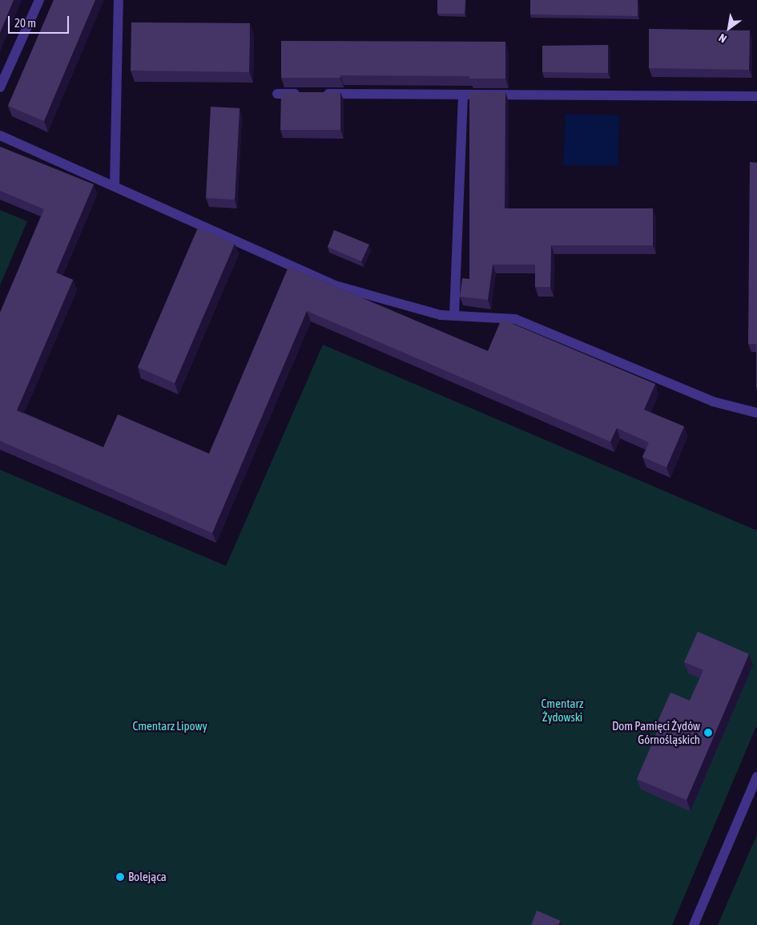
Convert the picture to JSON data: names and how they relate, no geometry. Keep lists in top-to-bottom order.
{
  "parks": ["Cmentarz Żydowski", "Cmentarz Lipowy"],
  "places": ["Dom Pamięci Żydów Górnośląskich", "Bolejąca"],
  "scale_bar": "20 m",
  "north": "bottom left"
}
